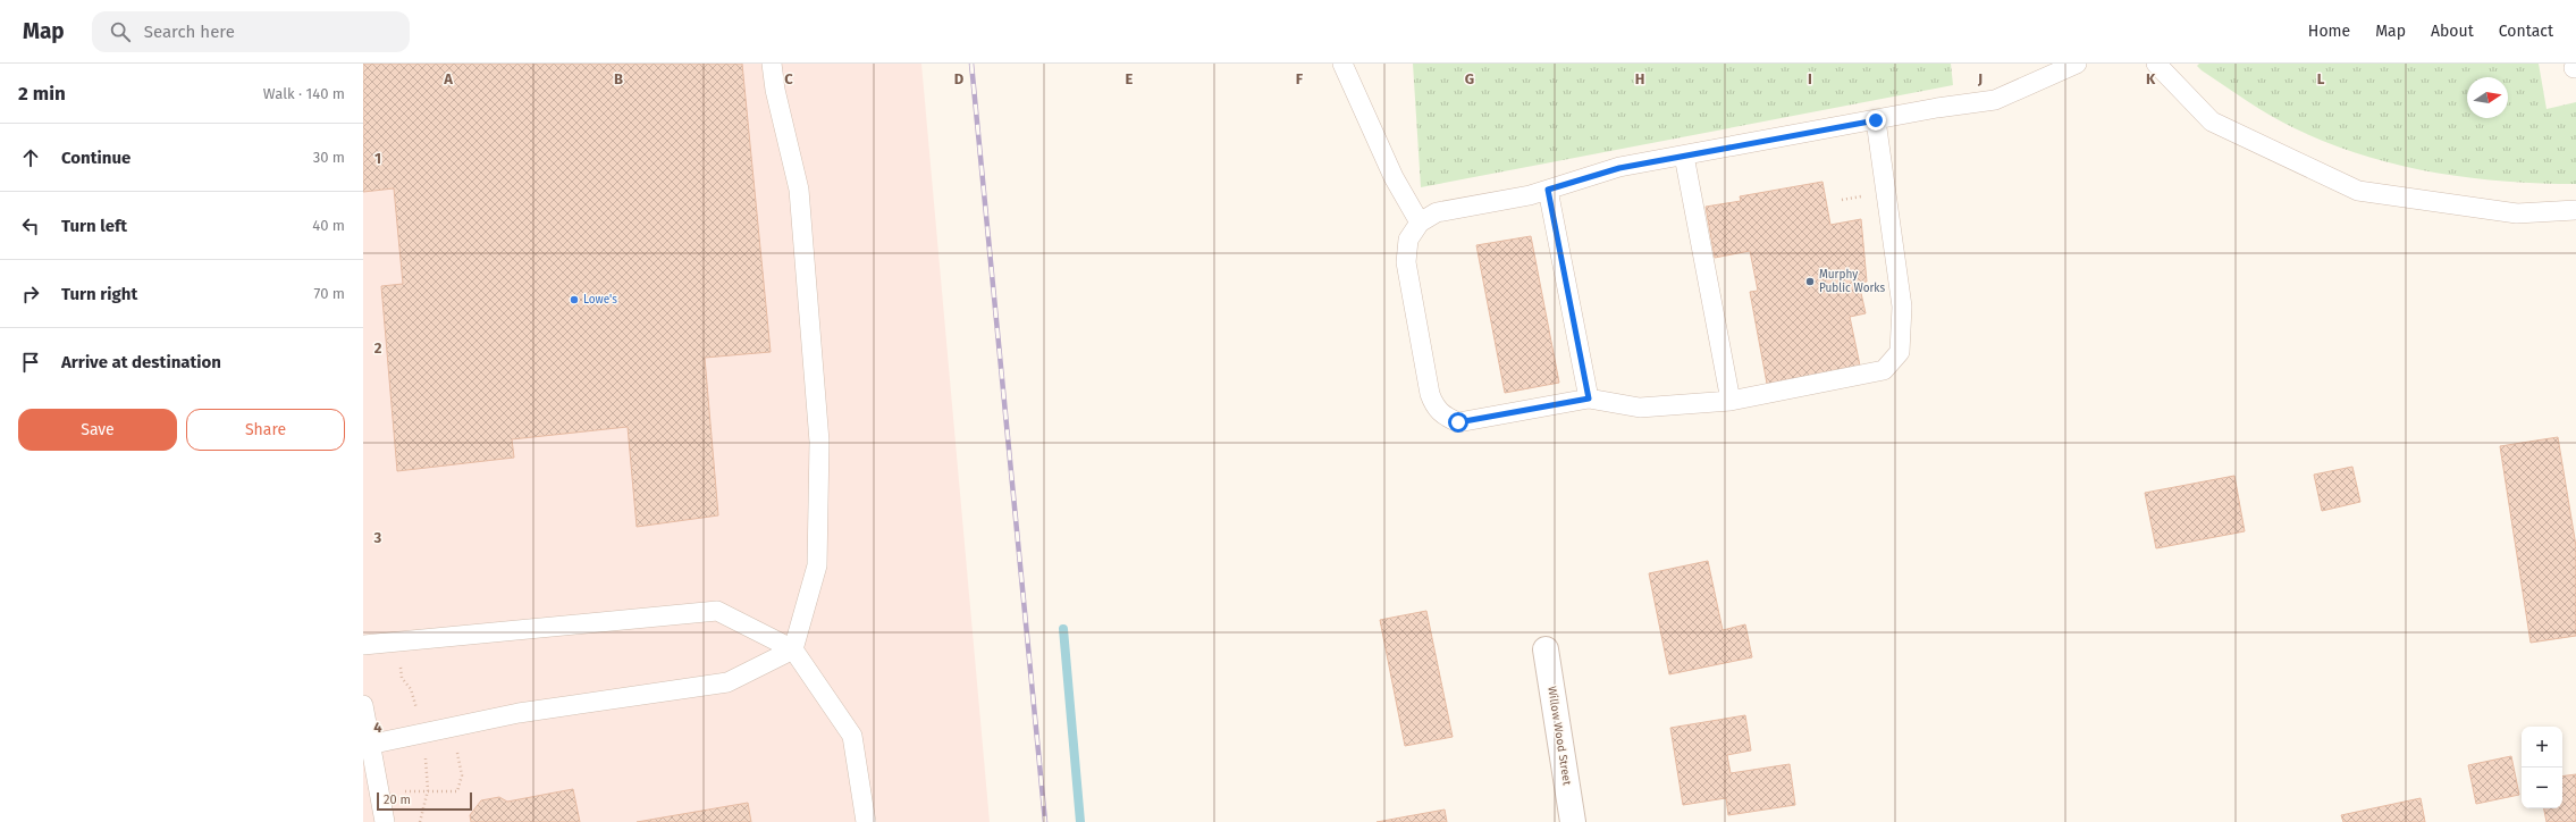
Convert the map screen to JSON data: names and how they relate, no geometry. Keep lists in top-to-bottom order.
{
  "streets": {
    "street": ["Willow Wood Street"]
  },
  "places": ["Murphy Public Works", "Lowe's"],
  "scale_bar": "20 m",
  "north": "right",
  "page": {
    "header": "Map",
    "search": "Search here",
    "nav": [
      "Home",
      "Map",
      "About",
      "Contact"
    ],
    "heading": ["2 min", "Walk · 140 m"],
    "list": [
      ["Continue", "30 m"],
      ["Turn left", "40 m"],
      ["Turn right", "70 m"],
      "Arrive at destination"
    ],
    "buttons": ["Save", "Share"],
    "map_buttons": ["+", "−"],
    "scale": "20 m"
  },
  "grid": {
    "columns": [
      "A",
      "B",
      "C",
      "D",
      "E",
      "F",
      "G",
      "H",
      "I",
      "J",
      "K",
      "L"
    ],
    "rows": [
      "1",
      "2",
      "3",
      "4"
    ]
  }
}
